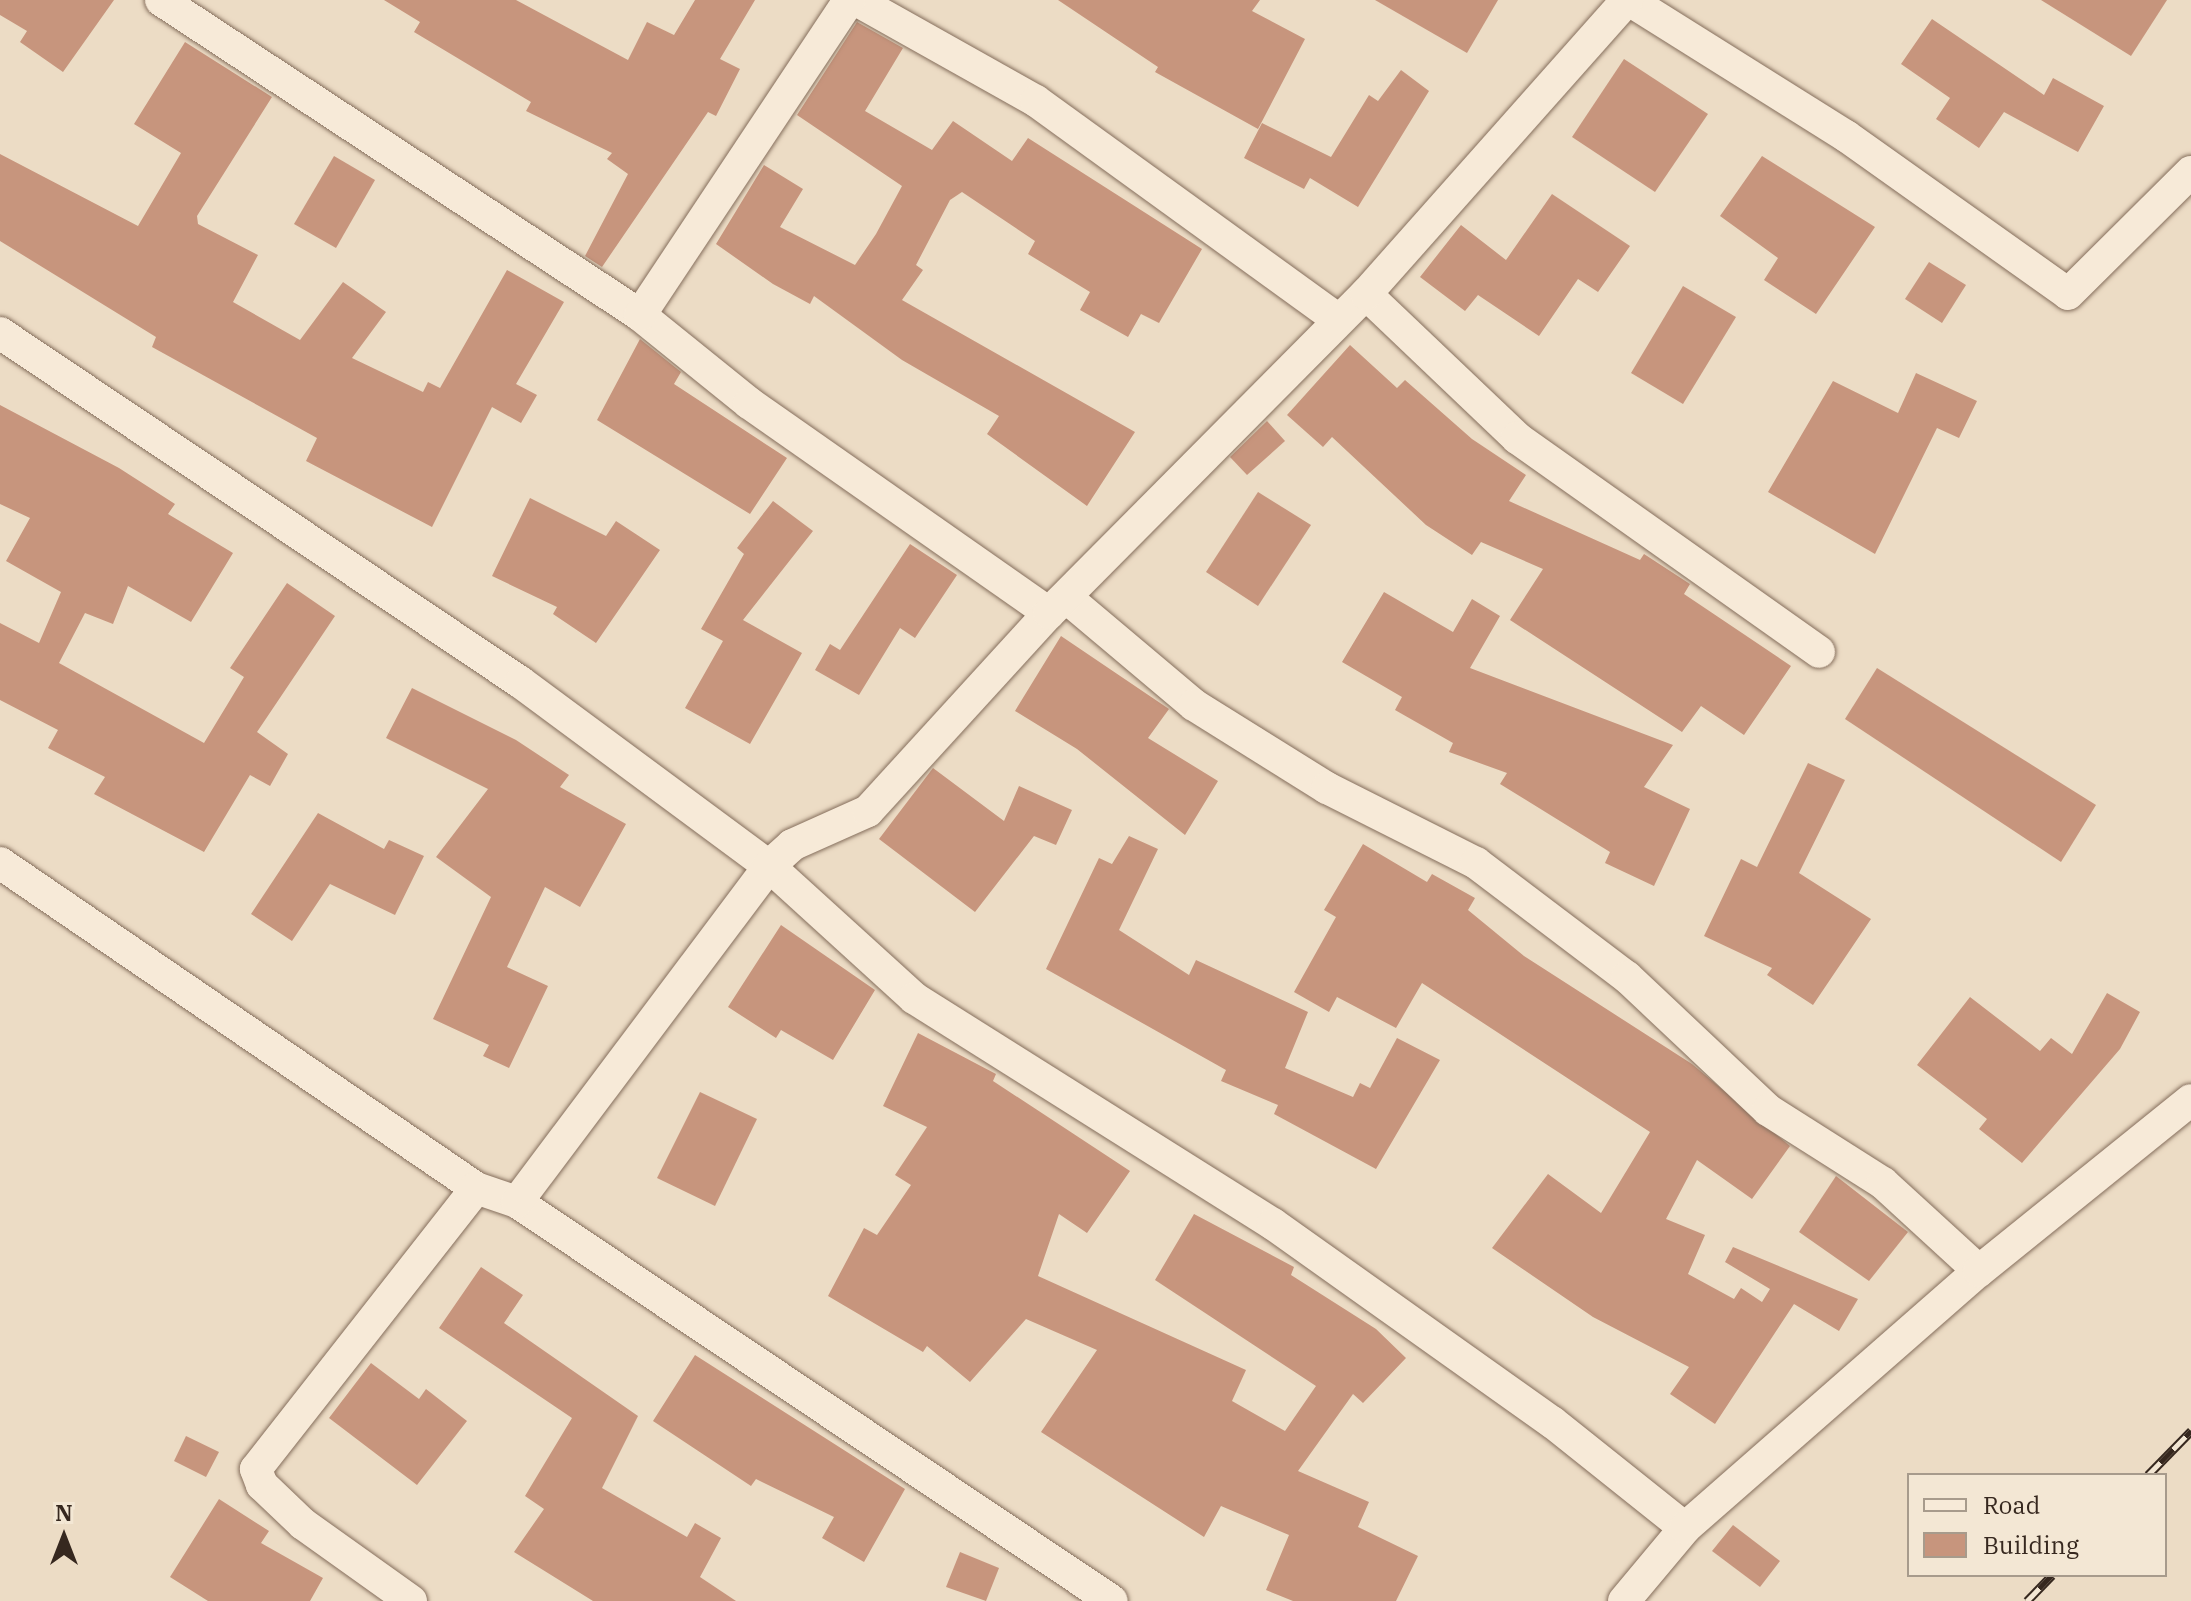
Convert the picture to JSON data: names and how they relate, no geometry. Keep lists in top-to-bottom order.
{
  "legend": ["Road", "Building"],
  "north": "top"
}
